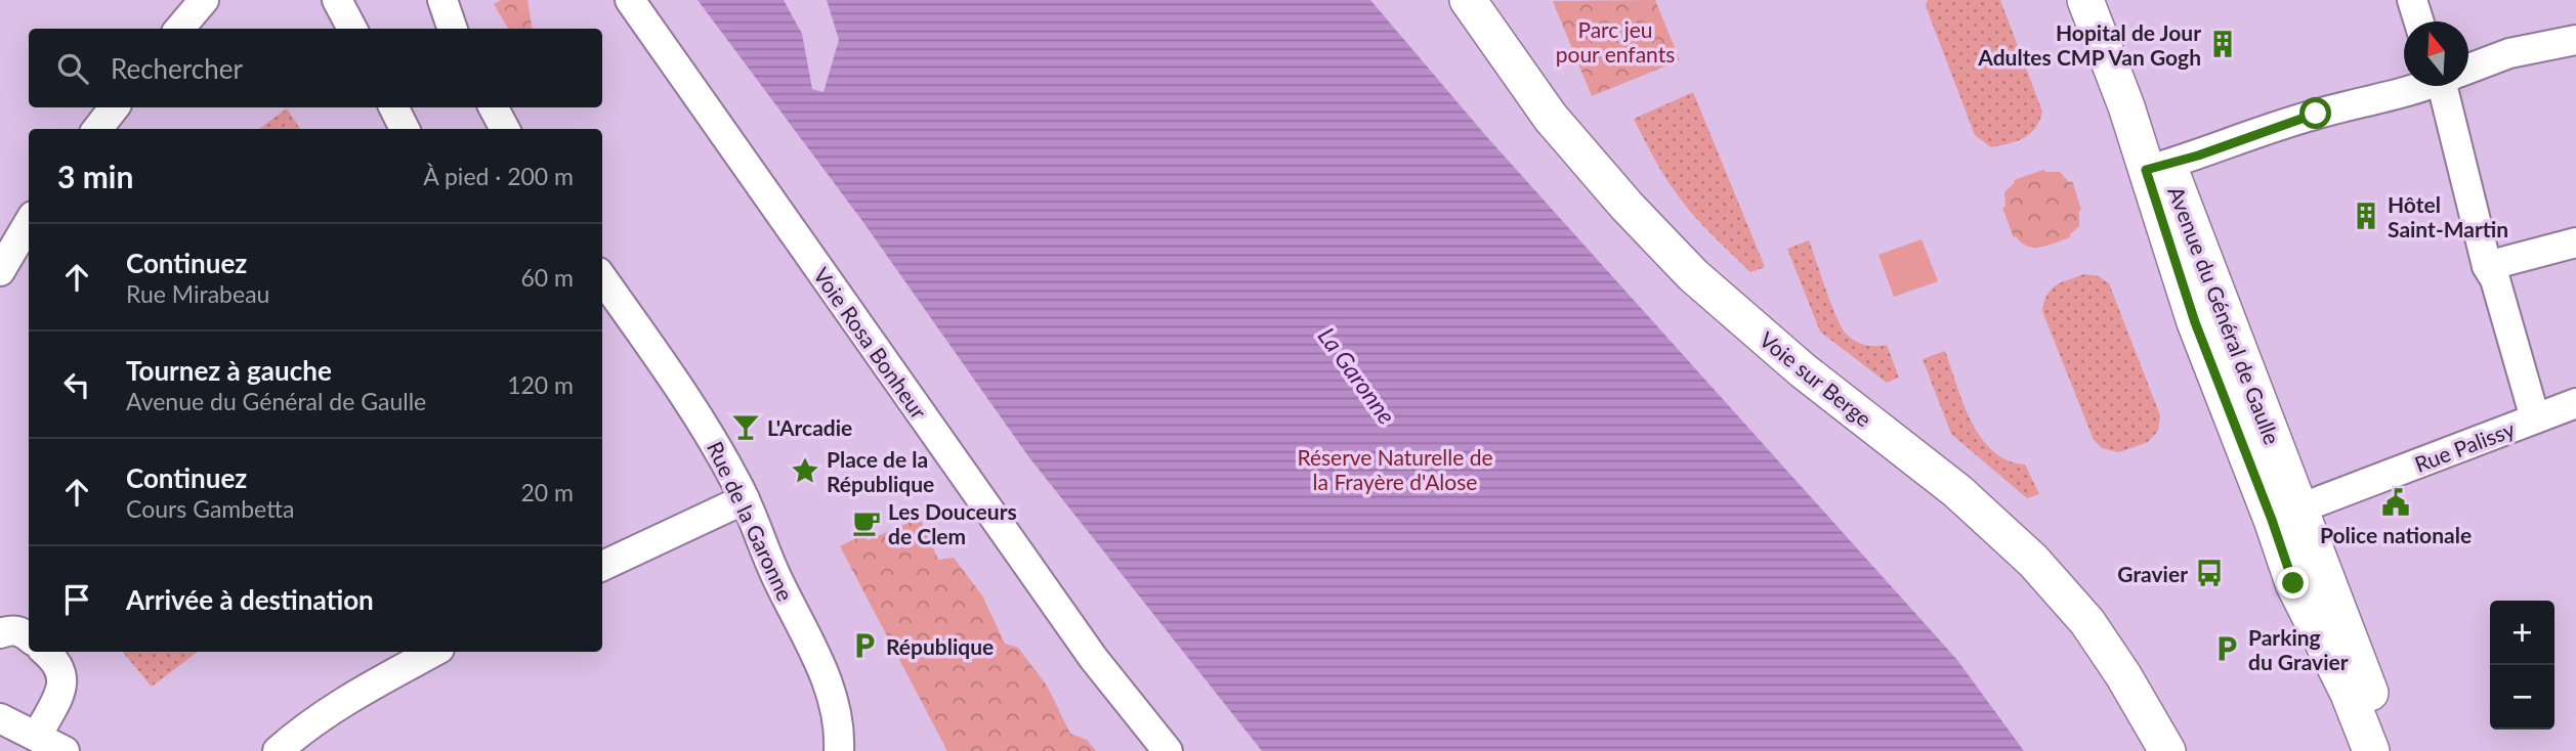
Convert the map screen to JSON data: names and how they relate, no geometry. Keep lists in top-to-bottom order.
{
  "streets": {
    "main road": ["Avenue du Général de Gaulle", "Voie sur Berge"],
    "street": ["Voie Rosa Bonheur", "Rue Palissy", "Rue de la Garonne"]
  },
  "crossings": [
    ["Avenue du Général de Gaulle", "Rue Palissy"]
  ],
  "water": ["La Garonne"],
  "parks": ["Parc jeu pour enfants", "Réserve Naturelle de la Frayère d'Alose"],
  "places": {
    "building": ["Hopital de Jour Adultes CMP Van Gogh", "Hôtel Saint-Martin"],
    "bar": ["L'Arcadie"],
    "place": ["Place de la République"],
    "public building": ["Police nationale"],
    "cafe": ["Les Douceurs de Clem"],
    "bus stop": ["Gravier"],
    "parking": ["République", "Parking du Gravier"]
  },
  "north": "top",
  "page": {
    "search": "Rechercher",
    "heading": ["3 min", "À pied · 200 m"],
    "list": [
      ["Continuez", "Rue Mirabeau", "60 m"],
      ["Tournez à gauche", "Avenue du Général de Gaulle", "120 m"],
      ["Continuez", "Cours Gambetta", "20 m"],
      "Arrivée à destination"
    ],
    "map_buttons": ["+", "−"]
  }
}
